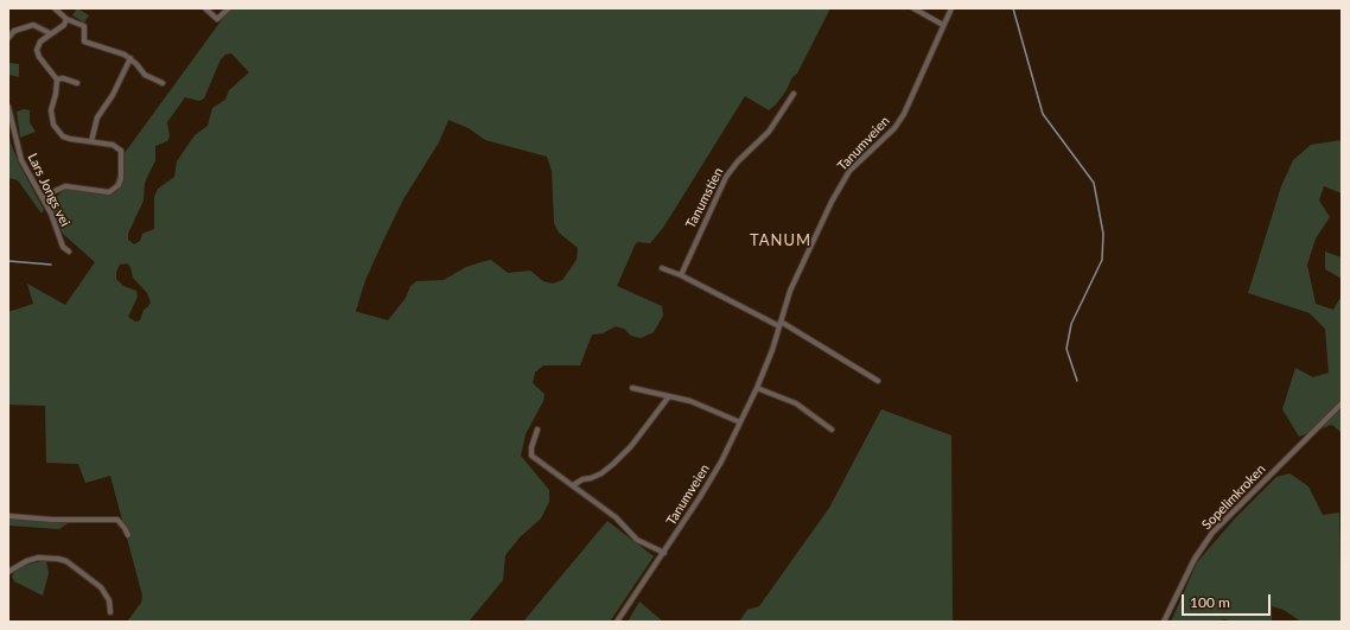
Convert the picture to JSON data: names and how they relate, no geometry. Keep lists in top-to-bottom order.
{
  "streets": {
    "street": [
      "Tanumveien",
      "Lars Jongs vei",
      "Tanumstien",
      "Sopelimkroken"
    ]
  },
  "districts": ["TANUM"],
  "scale_bar": "100 m"
}
